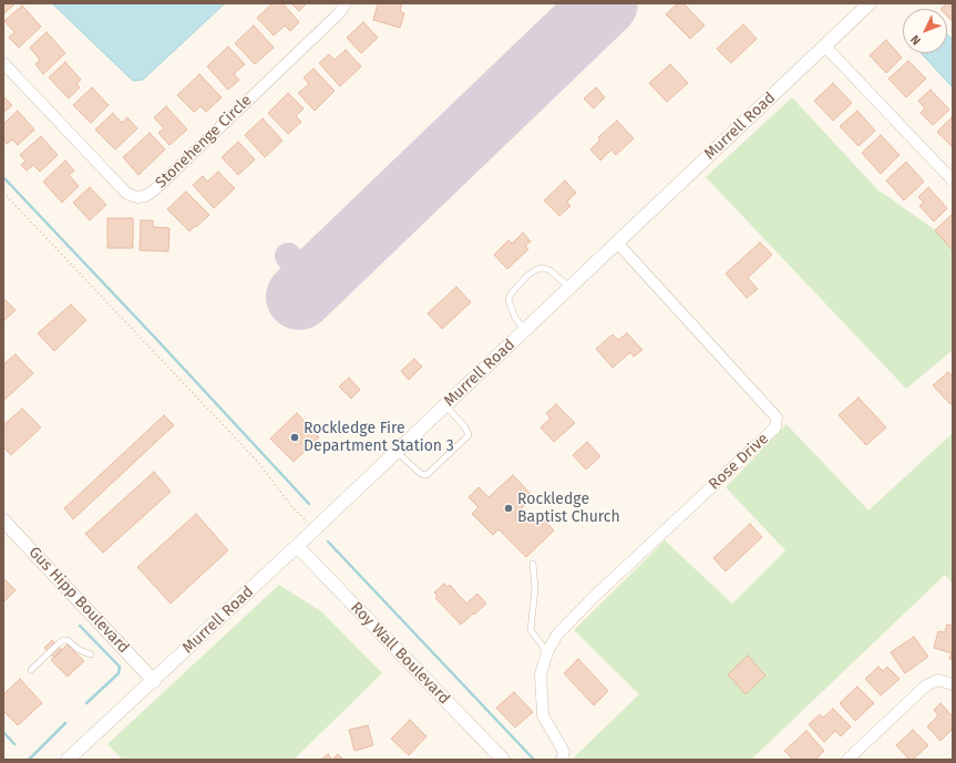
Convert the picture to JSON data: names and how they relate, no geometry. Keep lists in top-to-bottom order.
{
  "streets": {
    "street": [
      "Murrell Road",
      "Stonehenge Circle",
      "Rose Drive",
      "Gus Hipp Boulevard",
      "Roy Wall Boulevard"
    ]
  },
  "crossings": [
    ["Murrell Road", "Rose Drive"],
    ["Murrell Road", "Gus Hipp Boulevard"],
    ["Murrell Road", "Roy Wall Boulevard"]
  ],
  "places": ["Rockledge Fire Department Station 3", "Rockledge Baptist Church"],
  "north": "bottom left"
}
